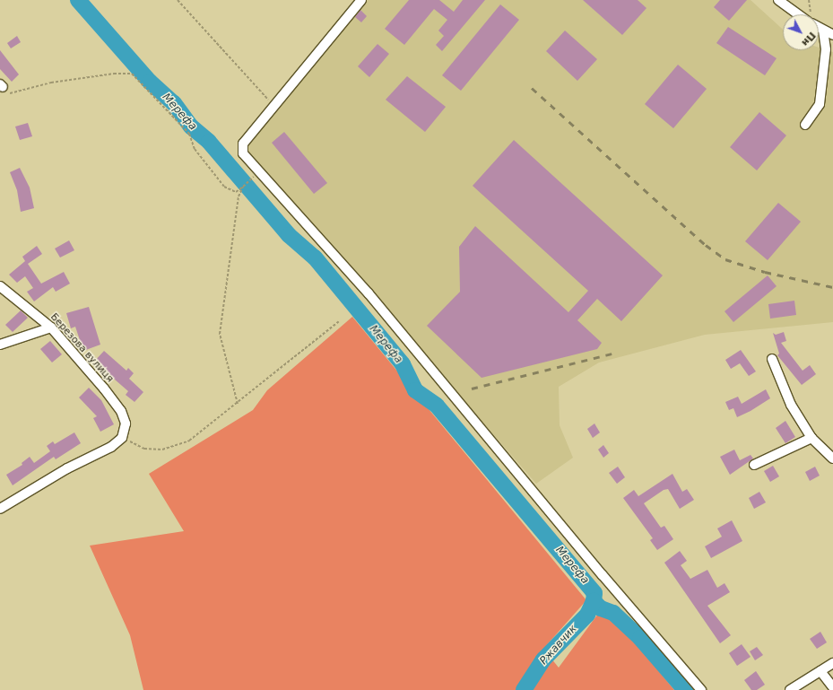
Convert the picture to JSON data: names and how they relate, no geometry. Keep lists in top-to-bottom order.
{
  "streets": {
    "street": ["Березова вулиця"]
  },
  "water": ["Мерефа", "Ржавчик"],
  "north": "bottom right"
}
